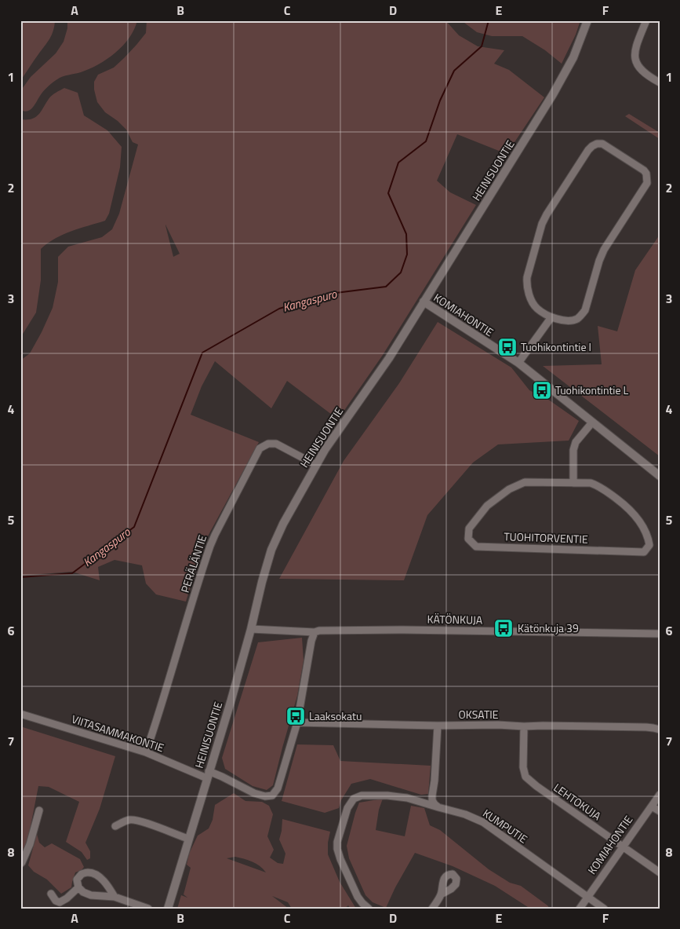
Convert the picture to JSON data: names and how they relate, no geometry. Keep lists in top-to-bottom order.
{
  "streets": {
    "street": [
      "HEINISUONTIE",
      "KOMIAHONTIE",
      "TUOHITORVENTIE",
      "PERÄLÄNTIE",
      "KÄTÖNKUJA",
      "OKSATIE",
      "VIITASAMMAKONTIE",
      "LEHTOKUJA",
      "KUMPUTIE"
    ]
  },
  "crossings": [
    ["HEINISUONTIE", "KOMIAHONTIE"],
    ["HEINISUONTIE", "PERÄLÄNTIE"],
    ["HEINISUONTIE", "KÄTÖNKUJA"],
    ["HEINISUONTIE", "VIITASAMMAKONTIE"],
    ["KOMIAHONTIE", "LEHTOKUJA"],
    ["KOMIAHONTIE", "KUMPUTIE"],
    ["PERÄLÄNTIE", "VIITASAMMAKONTIE"],
    ["OKSATIE", "LEHTOKUJA"]
  ],
  "water": ["Kangaspuro"],
  "places": {
    "bus stop": [
      "Tuohikontintie I",
      "Tuohikontintie L",
      "Kätönkuja 39",
      "Laaksokatu"
    ]
  },
  "grid": {
    "columns": [
      "A",
      "B",
      "C",
      "D",
      "E",
      "F"
    ],
    "rows": [
      "1",
      "2",
      "3",
      "4",
      "5",
      "6",
      "7",
      "8"
    ]
  }
}
